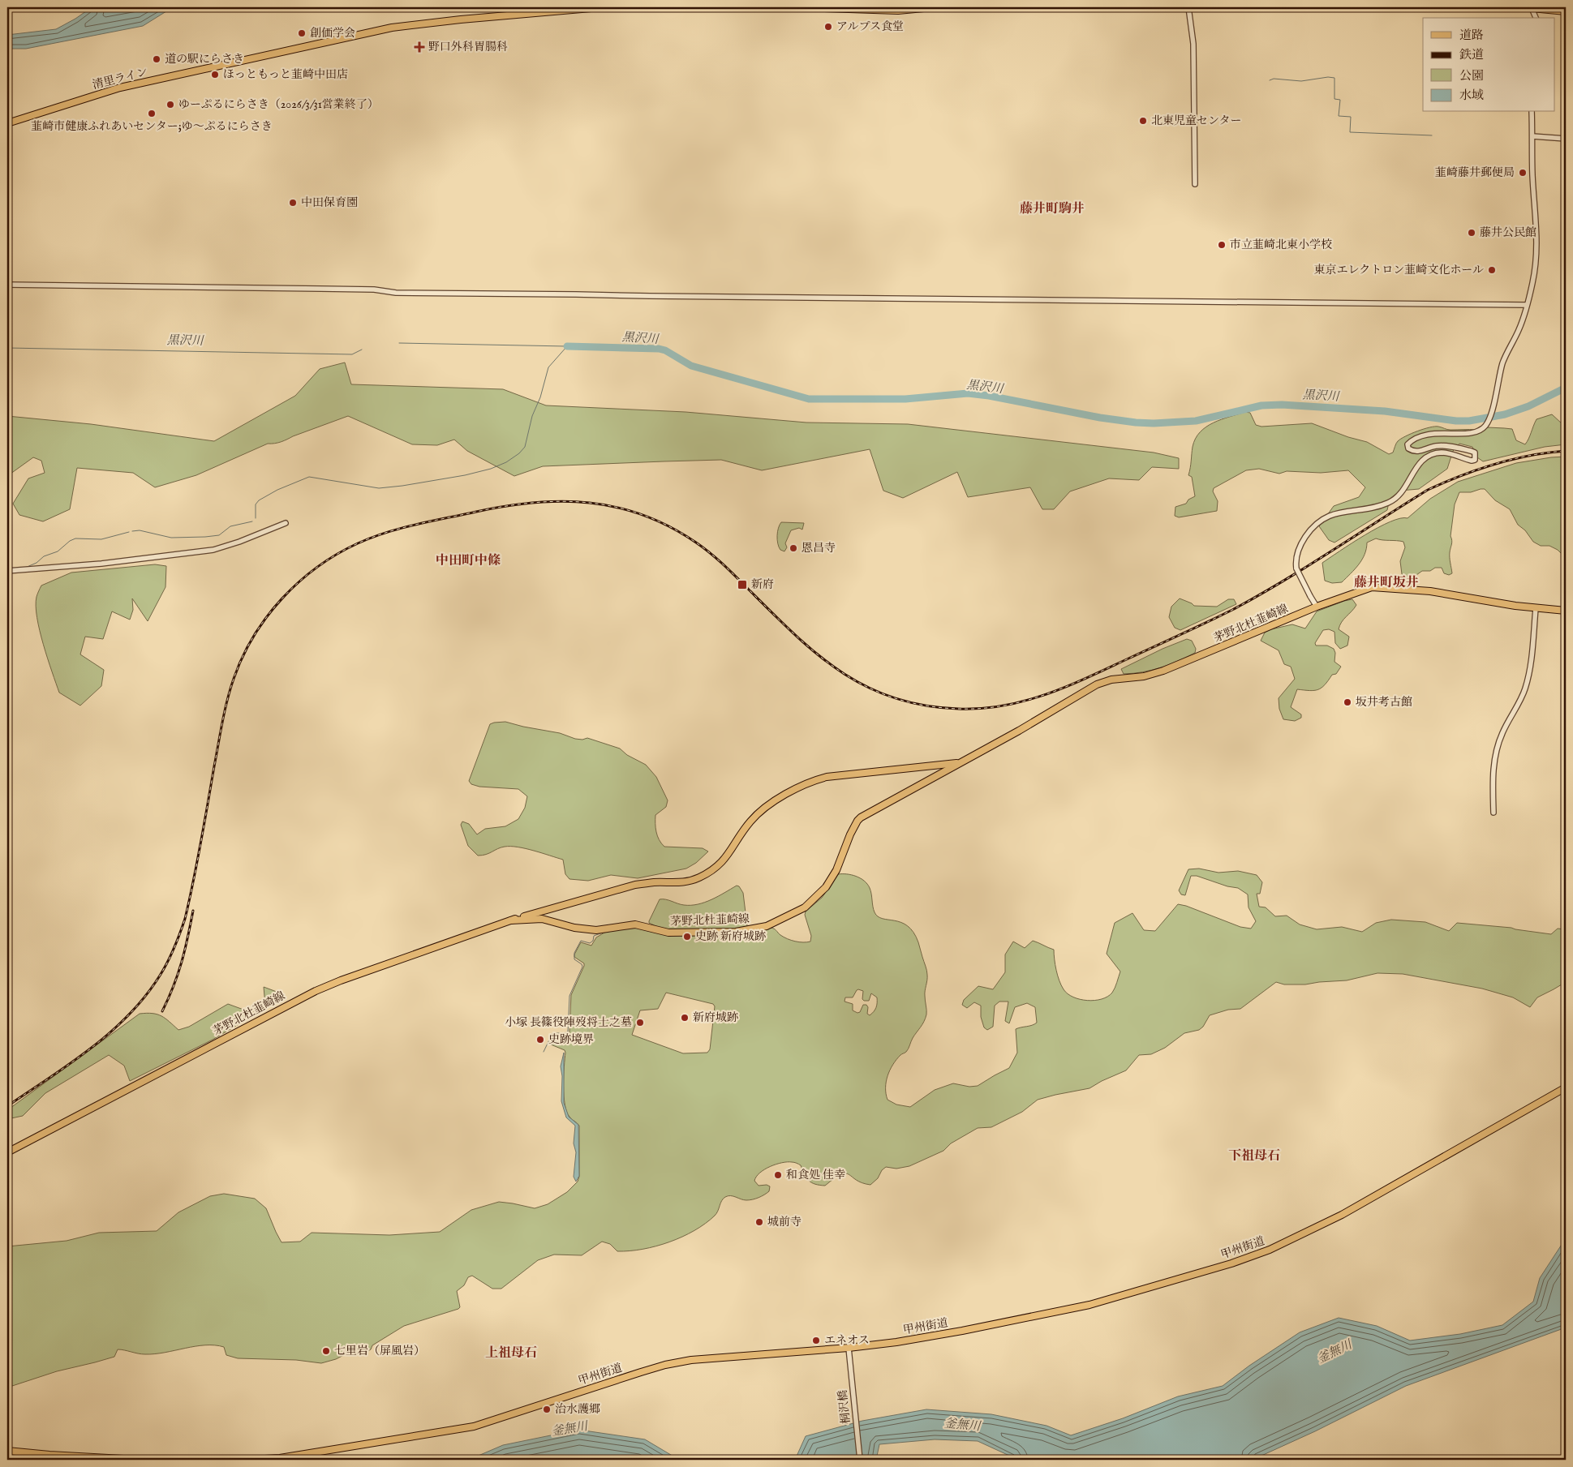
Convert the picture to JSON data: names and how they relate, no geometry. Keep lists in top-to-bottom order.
{
  "streets": {
    "main road": ["清里ライン", "茅野北杜韮崎線", "甲州街道"],
    "street": ["桐沢橋"]
  },
  "crossings": [
    ["甲州街道", "桐沢橋"]
  ],
  "districts": [
    "藤井町駒井",
    "中田町中條",
    "藤井町坂井",
    "下祖母石",
    "上祖母石"
  ],
  "water": ["黒沢川", "釜無川"],
  "places": {
    "other": [
      "アルプス食堂",
      "創価学会",
      "道の駅にらさき",
      "ほっともっと韮崎中田店",
      "ゆーぷるにらさき（2026/3/31営業終了）",
      "韮崎市健康ふれあいセンター;ゆ～ぷるにらさき",
      "北東児童センター",
      "韮崎藤井郵便局",
      "中田保育園",
      "藤井公民館",
      "市立韮崎北東小学校",
      "東京エレクトロン韮崎文化ホール",
      "恩昌寺",
      "坂井考古館",
      "史跡 新府城跡",
      "新府城跡",
      "小塚 長篠役陣歿将士之墓",
      "史跡境界",
      "和食処 佳幸",
      "城前寺",
      "エネオス",
      "七里岩（屏風岩）",
      "治水護郷"
    ],
    "health": ["野口外科胃腸科"],
    "transit": ["新府"]
  },
  "legend": [
    "道路",
    "鉄道",
    "公園",
    "水域"
  ]
}
